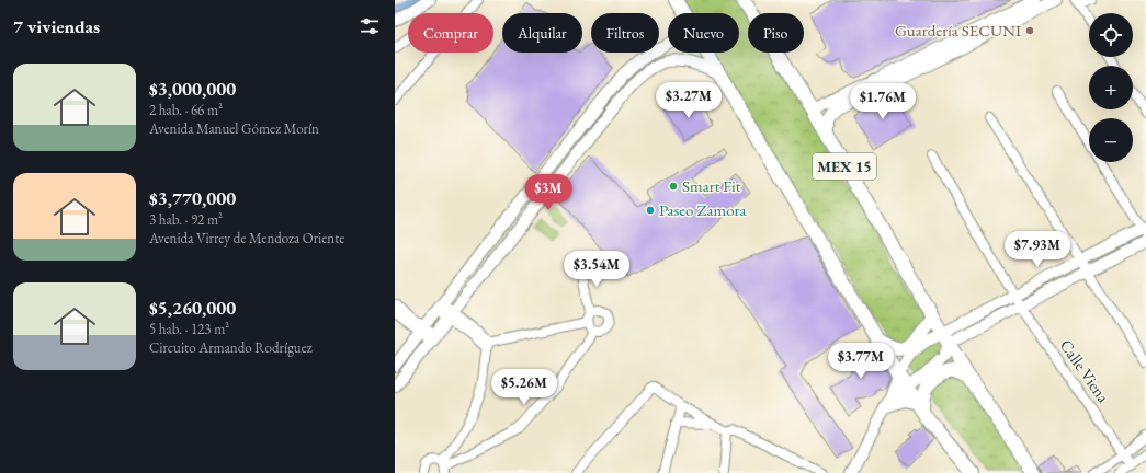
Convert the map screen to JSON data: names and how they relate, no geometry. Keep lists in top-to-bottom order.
{
  "streets": {
    "main road": ["MEX 15"],
    "street": ["Calle Viena"]
  },
  "places": ["Guardería SECUNI", "Smart Fit", "Paseo Zamora"],
  "page": {
    "heading": "7 viviendas",
    "map_buttons": ["+", "−"],
    "chip": [
      "Comprar",
      "Alquilar",
      "Filtros",
      "Nuevo",
      "Piso"
    ],
    "list": [
      {
        "name": "$3,000,000",
        "note": "2 hab. · 66 m² · Avenida Manuel Gómez Morín"
      },
      {
        "name": "$3,770,000",
        "note": "3 hab. · 92 m² · Avenida Virrey de Mendoza Oriente"
      },
      {
        "name": "$5,260,000",
        "note": "5 hab. · 123 m² · Circuito Armando Rodríguez"
      }
    ],
    "price": [
      "$3.27M",
      "$1.76M",
      "$3M",
      "$7.93M",
      "$3.54M",
      "$3.77M",
      "$5.26M"
    ]
  }
}
